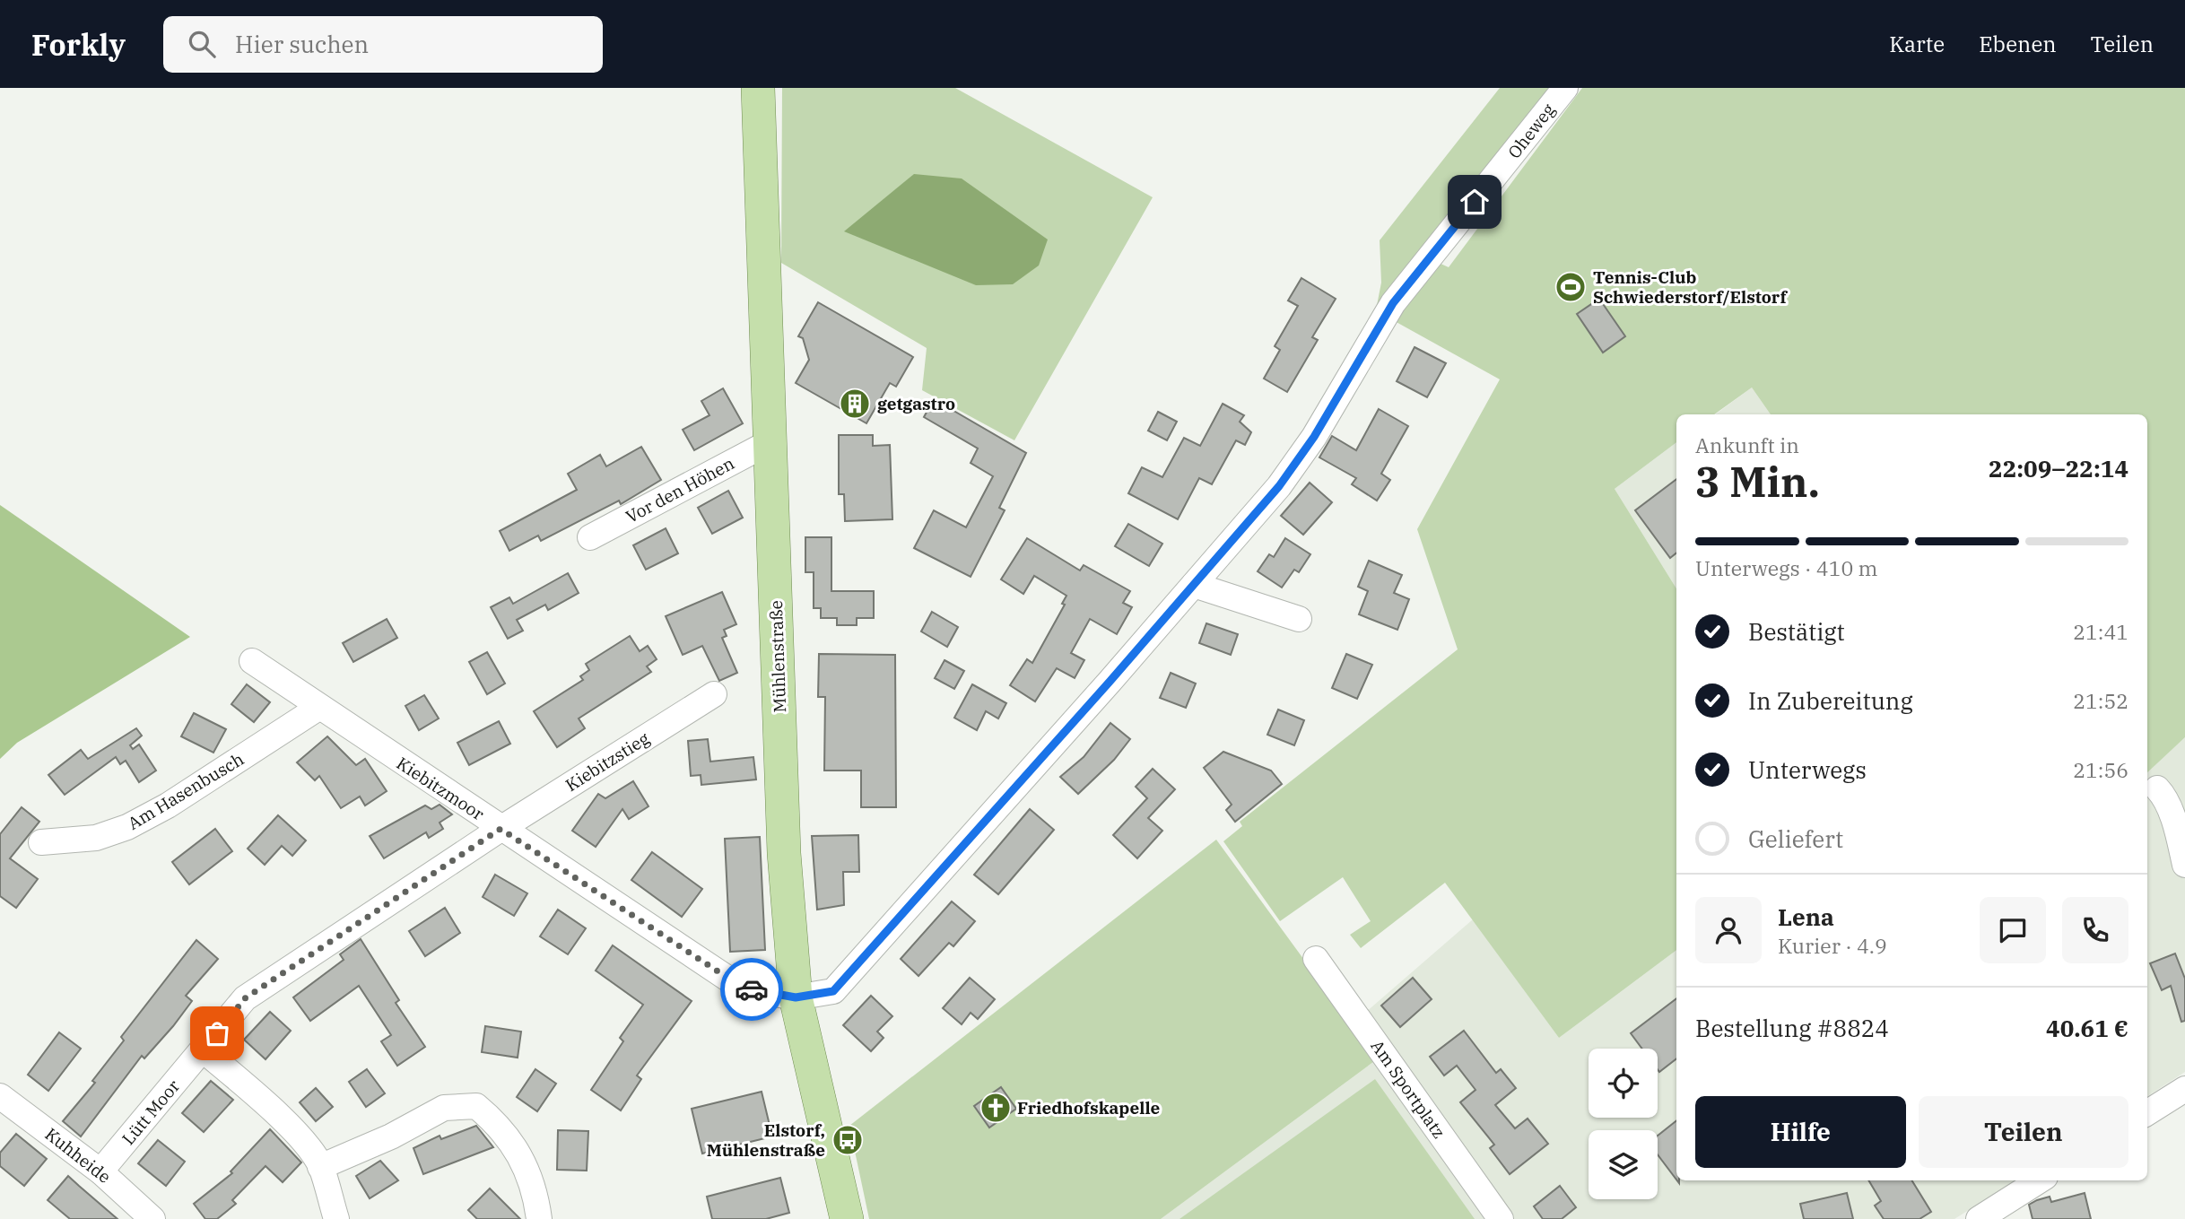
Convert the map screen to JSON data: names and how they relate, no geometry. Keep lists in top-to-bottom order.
{
  "streets": {
    "main road": ["Mühlenstraße"],
    "street": [
      "Oheweg",
      "Vor den Höhen",
      "Kiebitzstieg",
      "Kiebitzmoor",
      "Am Hasenbusch",
      "Am Sportplatz",
      "Lütt Moor",
      "Kuhheide"
    ]
  },
  "crossings": [
    ["Oheweg", "Mühlenstraße"],
    ["Oheweg", "Kiebitzmoor"],
    ["Vor den Höhen", "Mühlenstraße"],
    ["Mühlenstraße", "Kiebitzmoor"],
    ["Kiebitzstieg", "Kiebitzmoor"],
    ["Kiebitzstieg", "Lütt Moor"],
    ["Kiebitzmoor", "Am Hasenbusch"],
    ["Kiebitzmoor", "Lütt Moor"],
    ["Lütt Moor", "Kuhheide"]
  ],
  "places": {
    "sports": ["Tennis-Club Schwiederstorf/Elstorf"],
    "building": ["getgastro"],
    "church": ["Friedhofskapelle"],
    "bus stop": ["Elstorf, Mühlenstraße"]
  },
  "page": {
    "header": "Forkly",
    "search": "Hier suchen",
    "nav": ["Karte", "Ebenen", "Teilen"],
    "heading": ["3 Min.", "Ankunft in", "22:09–22:14"],
    "panel": [
      "Lena",
      "Kurier · 4.9",
      "Bestellung #8824",
      "40.61 €"
    ],
    "bar": "Unterwegs · 410 m",
    "list": [
      ["Bestätigt", "21:41"],
      ["In Zubereitung", "21:52"],
      ["Unterwegs", "21:56"],
      "Geliefert"
    ],
    "buttons": ["Hilfe", "Teilen"]
  }
}
